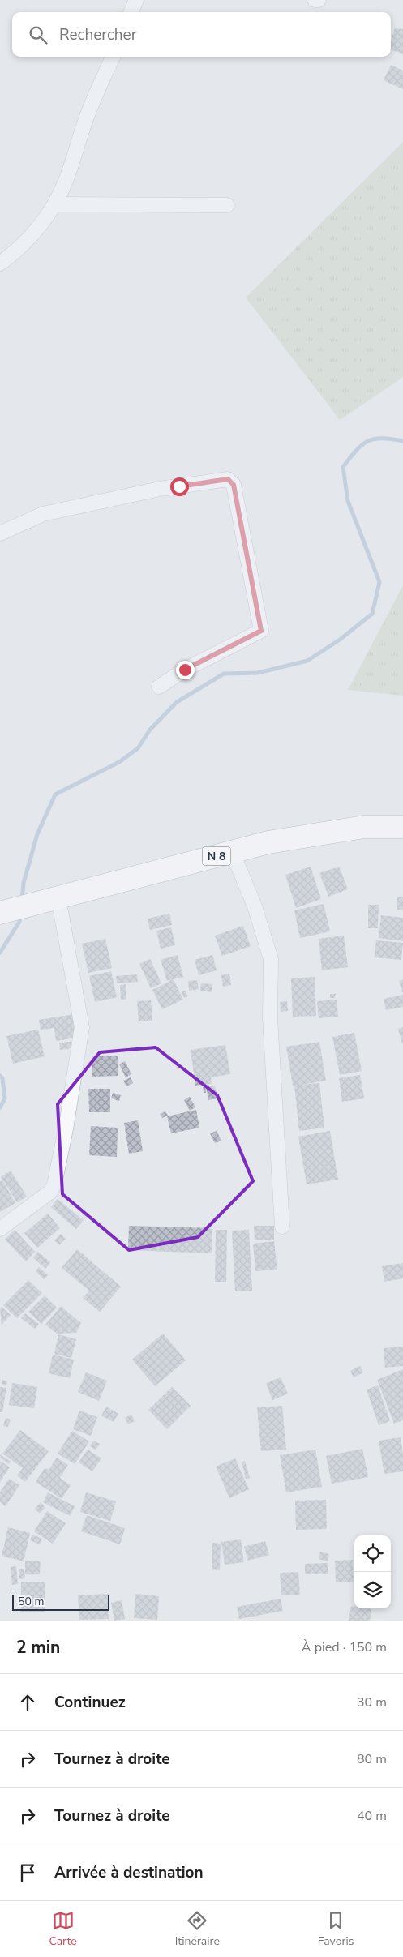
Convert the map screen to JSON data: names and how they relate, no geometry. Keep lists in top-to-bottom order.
{
  "streets": {
    "highway": ["N 8"]
  },
  "scale_bar": "50 m",
  "page": {
    "search": "Rechercher",
    "scale": "50 m",
    "heading": ["2 min", "À pied · 150 m"],
    "list": [
      ["Continuez", "30 m"],
      ["Tournez à droite", "80 m"],
      ["Tournez à droite", "40 m"],
      "Arrivée à destination"
    ],
    "nav": ["Carte", "Itinéraire", "Favoris"]
  }
}
